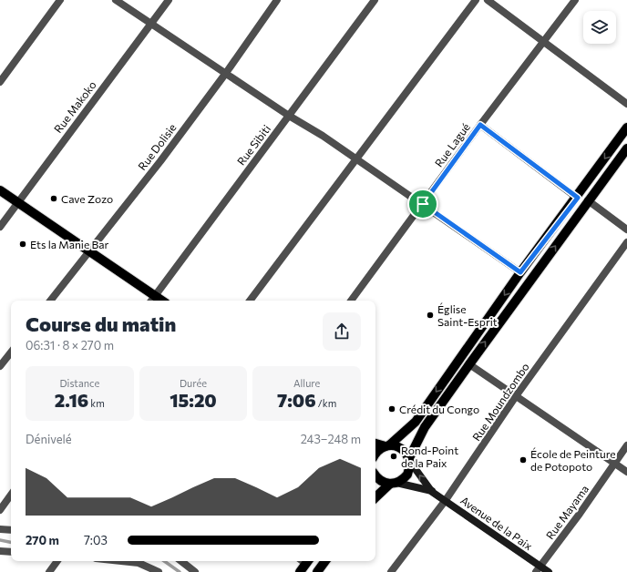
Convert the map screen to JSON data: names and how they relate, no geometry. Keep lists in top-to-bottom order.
{
  "streets": {
    "main road": ["Avenue de la Paix"],
    "street": [
      "Rue Makoko",
      "Rue Sibiti",
      "Rue Lagué",
      "Rue Dolisie",
      "Rue Moundzombo",
      "Rue Mayama"
    ]
  },
  "crossings": [
    ["Rue Moundzombo", "Avenue de la Paix"],
    ["Rue Mayama", "Avenue de la Paix"]
  ],
  "places": [
    "Cave Zozo",
    "Ets la Manie Bar",
    "Église Saint-Esprit",
    "Crédit du Congo",
    "Rond-Point de la Paix",
    "École de Peinture de Potopoto"
  ],
  "page": {
    "heading": ["Course du matin", "06:31 · 8 × 270 m"],
    "stats": [
      ["Distance", "2.16 km"],
      ["Durée", "15:20"],
      ["Allure", "7:06 /km"]
    ],
    "chart": ["Dénivelé", "243–248 m"],
    "list": [
      {
        "name": "270 m",
        "note": "7:03"
      }
    ]
  }
}
